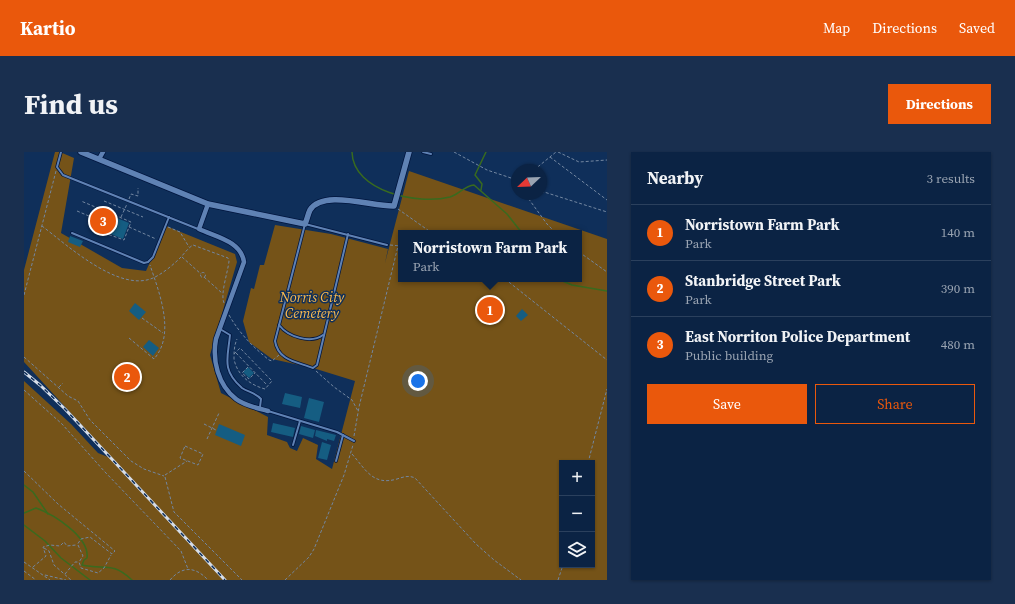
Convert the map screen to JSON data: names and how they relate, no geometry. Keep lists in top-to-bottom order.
{
  "parks": ["Norris City Cemetery"],
  "north": "bottom left",
  "page": {
    "header": "Kartio",
    "nav": ["Map", "Directions", "Saved"],
    "buttons": [
      "Directions",
      ["Save", "Share"]
    ],
    "title": "Find us",
    "heading": ["Nearby", "3 results"],
    "list": [
      {
        "mark": "1",
        "name": "Norristown Farm Park",
        "note": "Park",
        "value": "140 m"
      },
      {
        "mark": "2",
        "name": "Stanbridge Street Park",
        "note": "Park",
        "value": "390 m"
      },
      {
        "mark": "3",
        "name": "East Norriton Police Department",
        "note": "Public building",
        "value": "480 m"
      }
    ],
    "pins": ["3", "1", "2"],
    "popup": ["Norristown Farm Park", "Park"],
    "map_buttons": ["+", "−"]
  }
}
